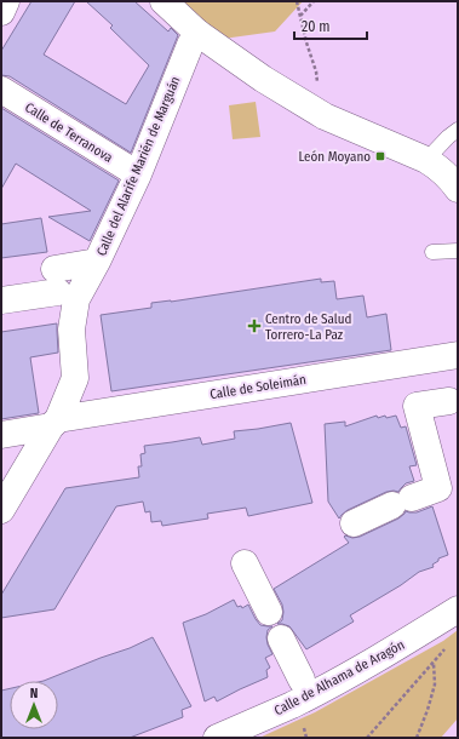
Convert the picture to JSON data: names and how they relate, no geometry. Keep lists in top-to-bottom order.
{
  "streets": {
    "street": [
      "Calle de Terranova",
      "Calle del Alarife Marién de Marguán",
      "Calle de Soleimán",
      "Calle de Alhama de Aragón"
    ]
  },
  "crossings": [
    ["Calle de Terranova", "Calle del Alarife Marién de Marguán"],
    ["Calle del Alarife Marién de Marguán", "Calle de Soleimán"]
  ],
  "places": {
    "transit": ["León Moyano"],
    "health": ["Centro de Salud Torrero-La Paz"]
  },
  "scale_bar": "20 m",
  "north": "top"
}
